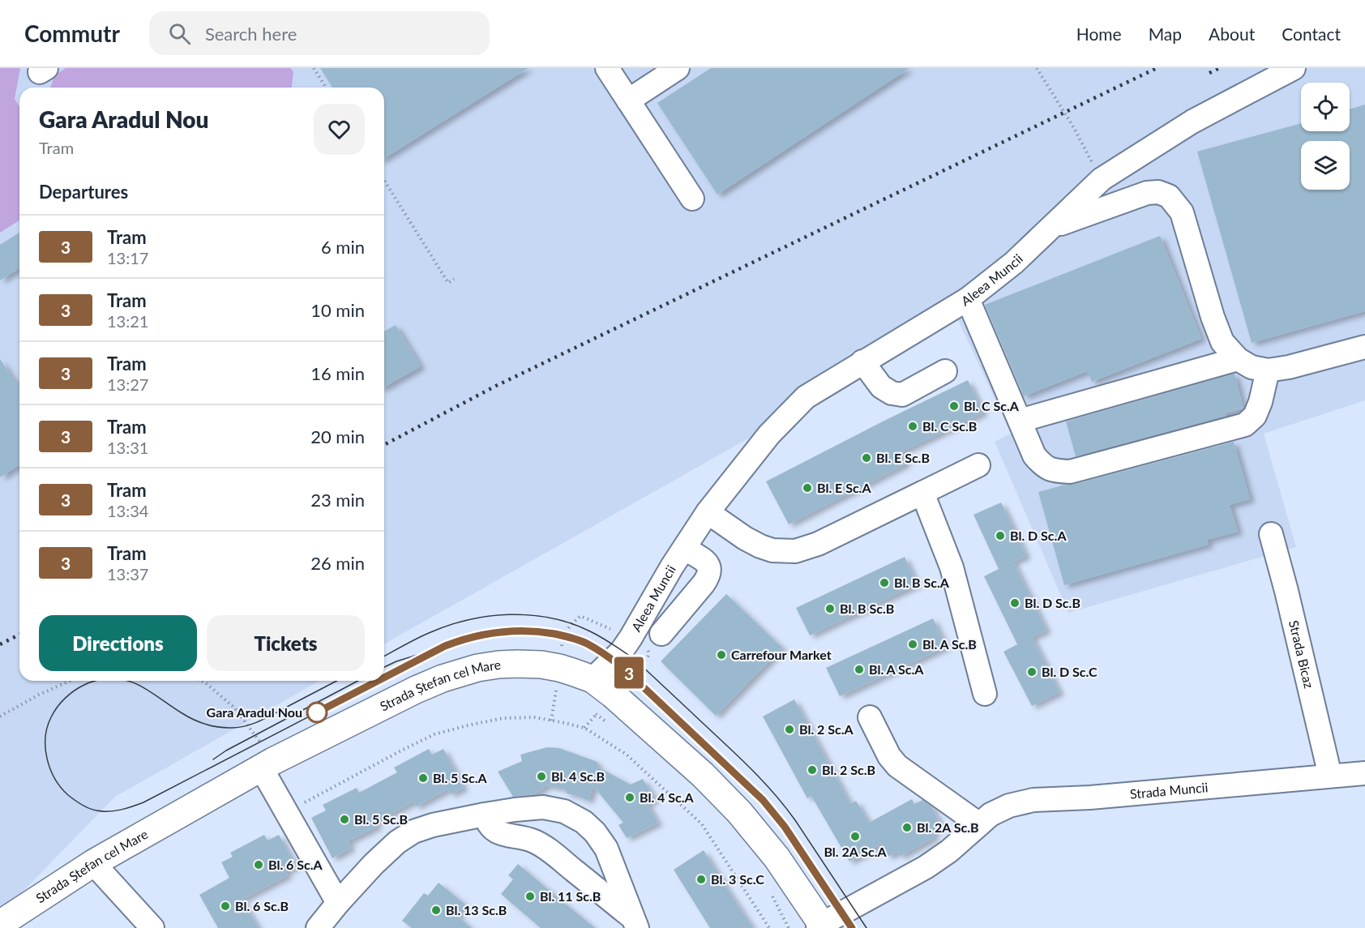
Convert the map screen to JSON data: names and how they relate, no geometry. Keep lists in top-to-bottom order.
{
  "streets": {
    "main road": ["Strada Ștefan cel Mare"],
    "street": ["Aleea Muncii", "Strada Bicaz", "Strada Muncii"]
  },
  "crossings": [
    ["Aleea Muncii", "Strada Ștefan cel Mare"],
    ["Strada Bicaz", "Strada Muncii"],
    ["Strada Ștefan cel Mare", "Strada Muncii"]
  ],
  "places": [
    "Bl. C Sc.A",
    "Bl. C Sc.B",
    "Bl. E Sc.B",
    "Bl. E Sc.A",
    "Bl. D Sc.A",
    "Bl. B Sc.A",
    "Bl. D Sc.B",
    "Bl. B Sc.B",
    "Bl. A Sc.B",
    "Carrefour Market",
    "Bl. A Sc.A",
    "Bl. D Sc.C",
    "Gara Aradul Nou",
    "Bl. 2 Sc.A",
    "Bl. 2 Sc.B",
    "Bl. 4 Sc.B",
    "Bl. 5 Sc.A",
    "Bl. 4 Sc.A",
    "Bl. 5 Sc.B",
    "Bl. 2A Sc.B",
    "Bl. 2A Sc.A",
    "Bl. 6 Sc.A",
    "Bl. 3 Sc.C",
    "Bl. 11 Sc.B",
    "Bl. 6 Sc.B",
    "Bl. 13 Sc.B"
  ],
  "lines": ["tram line 3"],
  "page": {
    "header": "Commutr",
    "search": "Search here",
    "nav": [
      "Home",
      "Map",
      "About",
      "Contact"
    ],
    "on_map": "3",
    "heading": [
      ["Gara Aradul Nou", "Tram"],
      "Departures"
    ],
    "list": [
      {
        "mark": "3",
        "name": "Tram",
        "note": "13:17",
        "value": "6 min"
      },
      {
        "mark": "3",
        "name": "Tram",
        "note": "13:21",
        "value": "10 min"
      },
      {
        "mark": "3",
        "name": "Tram",
        "note": "13:27",
        "value": "16 min"
      },
      {
        "mark": "3",
        "name": "Tram",
        "note": "13:31",
        "value": "20 min"
      },
      {
        "mark": "3",
        "name": "Tram",
        "note": "13:34",
        "value": "23 min"
      },
      {
        "mark": "3",
        "name": "Tram",
        "note": "13:37",
        "value": "26 min"
      }
    ],
    "buttons": ["Directions", "Tickets"]
  }
}
